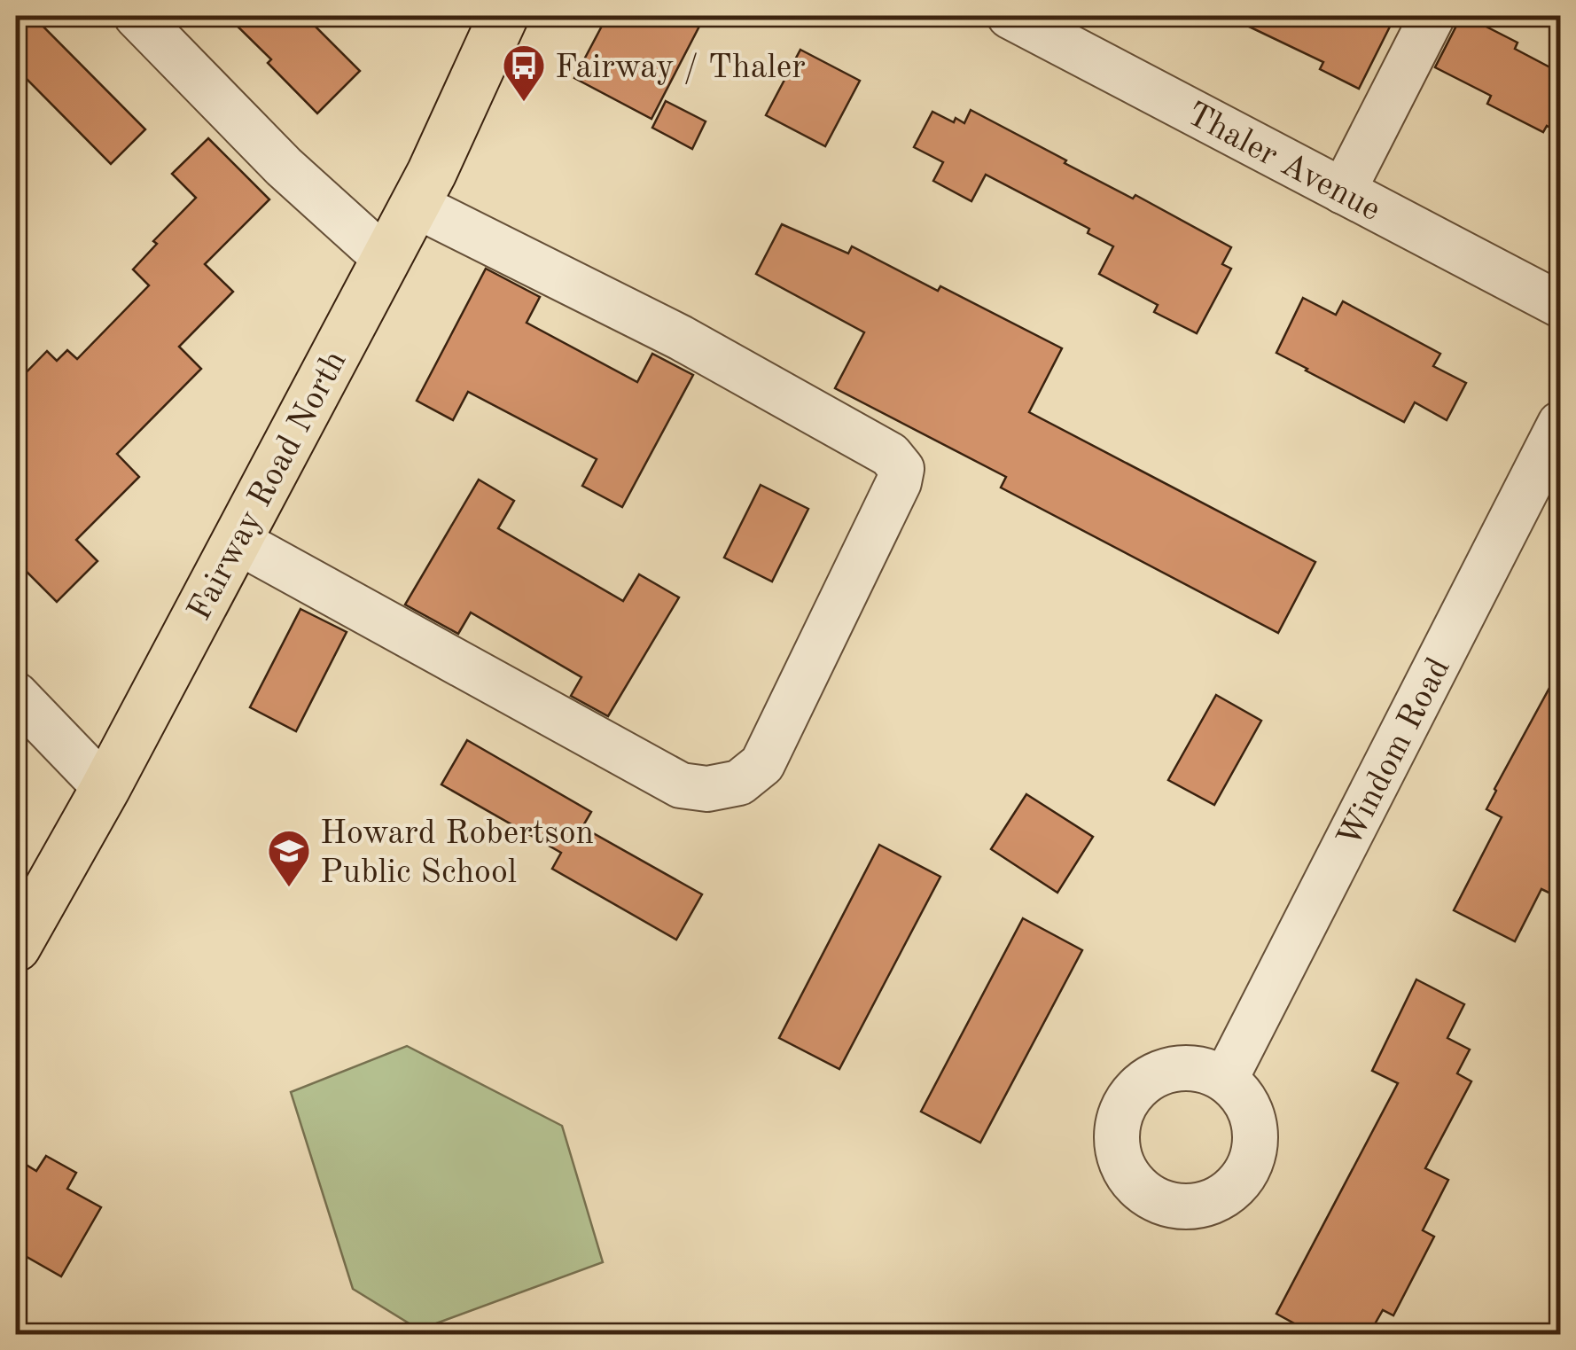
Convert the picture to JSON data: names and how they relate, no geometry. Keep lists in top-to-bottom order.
{
  "streets": {
    "main road": ["Fairway Road North"],
    "street": ["Thaler Avenue", "Windom Road"]
  },
  "places": {
    "bus stop": ["Fairway / Thaler"],
    "school or university": ["Howard Robertson Public School"]
  }
}
